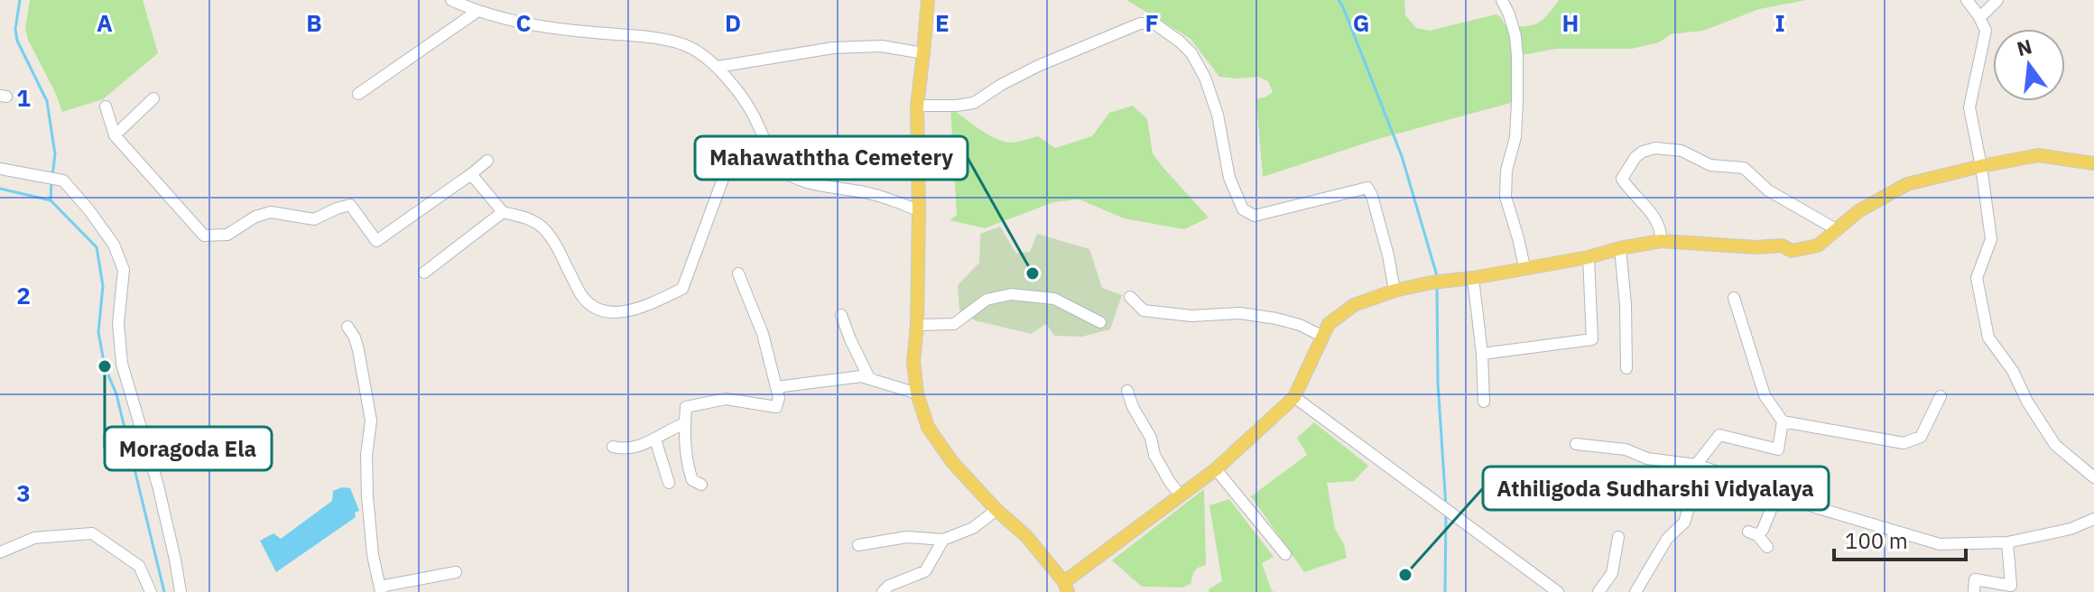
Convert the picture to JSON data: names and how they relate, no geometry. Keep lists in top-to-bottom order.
{
  "places": ["Mahawaththa Cemetery", "Moragoda Ela", "Athiligoda Sudharshi Vidyalaya"],
  "scale_bar": "100 m",
  "north": "top",
  "grid": {
    "columns": [
      "A",
      "B",
      "C",
      "D",
      "E",
      "F",
      "G",
      "H",
      "I"
    ],
    "rows": ["1", "2", "3"]
  }
}
